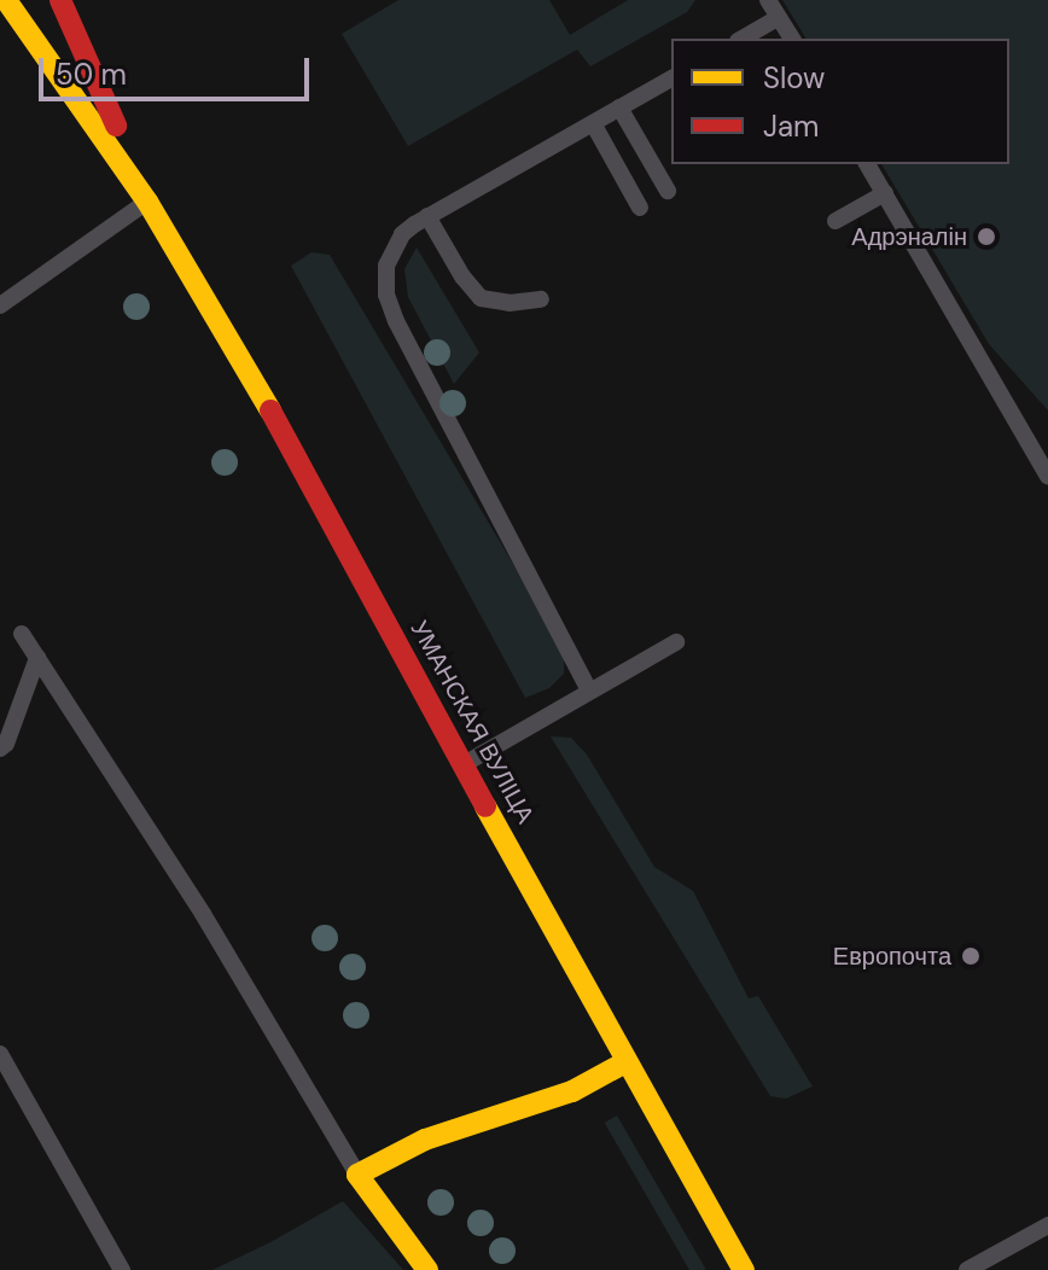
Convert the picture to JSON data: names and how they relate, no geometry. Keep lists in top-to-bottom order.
{
  "streets": {
    "main road": ["УМАНСКАЯ ВУЛІЦА"]
  },
  "places": ["Адрэналін", "Европочта"],
  "legend": ["Slow", "Jam"],
  "scale_bar": "50 m"
}
